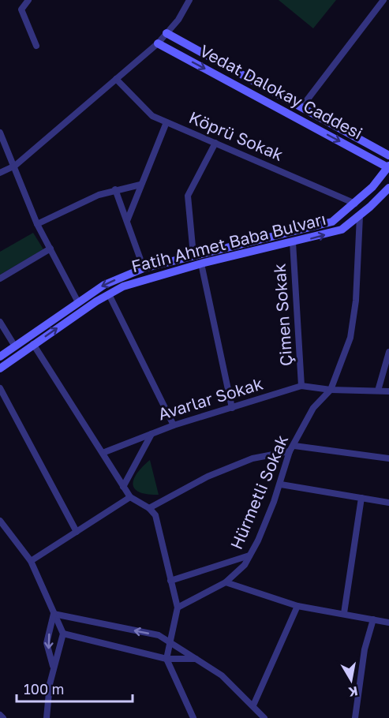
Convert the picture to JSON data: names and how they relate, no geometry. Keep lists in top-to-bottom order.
{
  "streets": {
    "main road": ["Vedat Dalokay Caddesi", "Fatih Ahmet Baba Bulvarı"],
    "street": [
      "Köprü Sokak",
      "Çimen Sokak",
      "Avarlar Sokak",
      "Hürmetli Sokak"
    ]
  },
  "crossings": [
    ["Vedat Dalokay Caddesi", "Fatih Ahmet Baba Bulvarı"],
    ["Köprü Sokak", "Fatih Ahmet Baba Bulvarı"],
    ["Fatih Ahmet Baba Bulvarı", "Çimen Sokak"],
    ["Fatih Ahmet Baba Bulvarı", "Hürmetli Sokak"],
    ["Çimen Sokak", "Avarlar Sokak"],
    ["Avarlar Sokak", "Hürmetli Sokak"]
  ],
  "scale_bar": "100 m",
  "north": "bottom"
}
